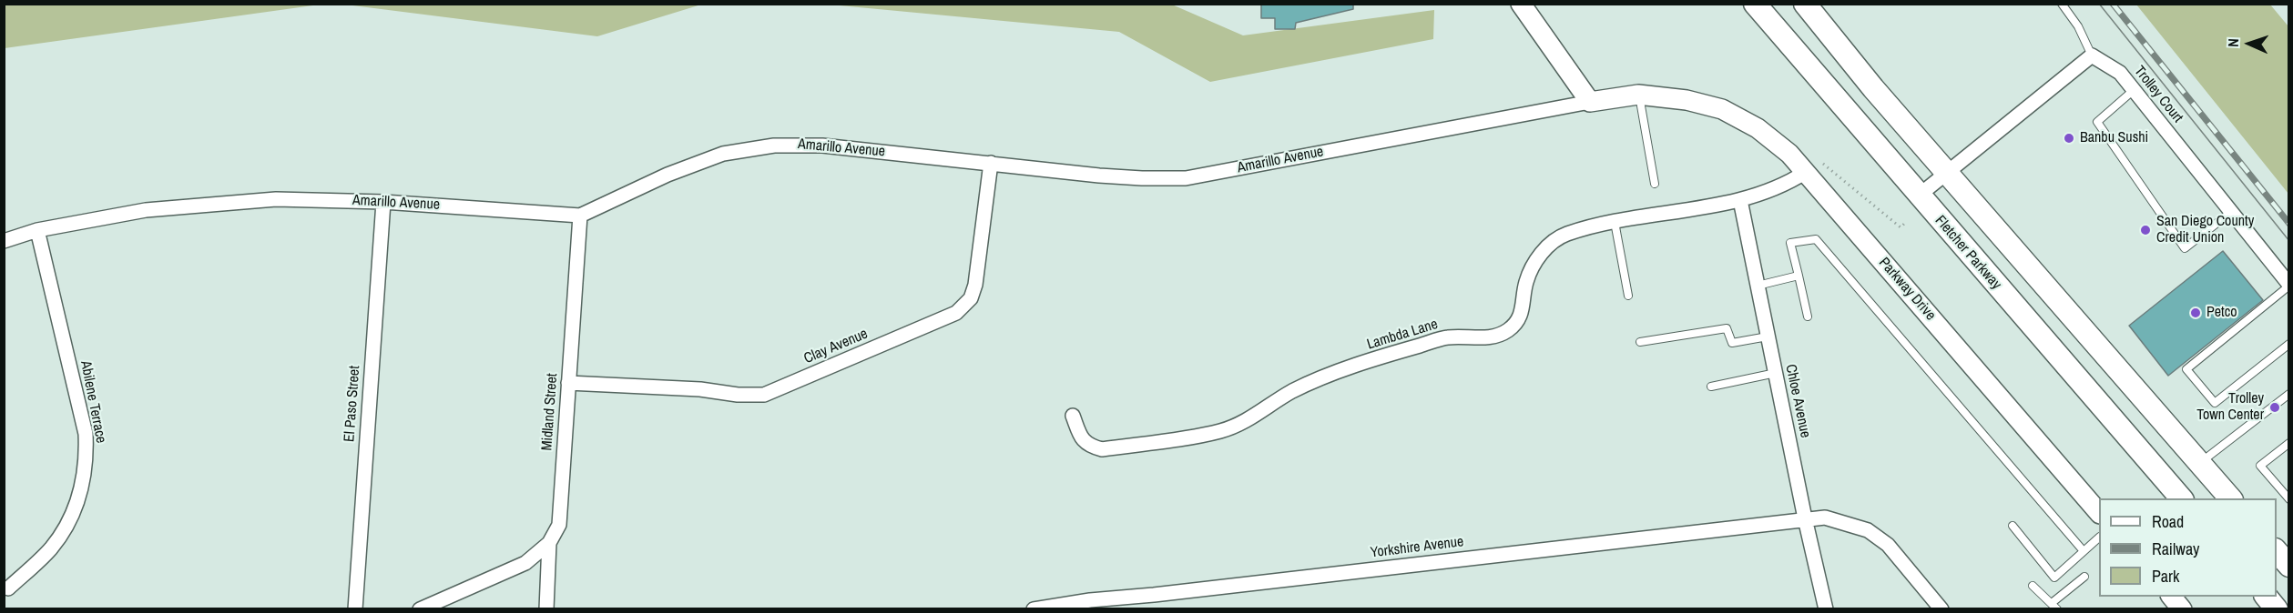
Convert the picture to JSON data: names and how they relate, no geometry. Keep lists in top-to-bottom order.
{
  "streets": {
    "main road": ["Fletcher Parkway"],
    "street": [
      "Trolley Court",
      "Amarillo Avenue",
      "Parkway Drive",
      "Lambda Lane",
      "Clay Avenue",
      "Chloe Avenue",
      "Abilene Terrace",
      "El Paso Street",
      "Midland Street",
      "Yorkshire Avenue"
    ]
  },
  "crossings": [
    ["Amarillo Avenue", "Parkway Drive"],
    ["Amarillo Avenue", "Clay Avenue"],
    ["Amarillo Avenue", "Abilene Terrace"],
    ["Amarillo Avenue", "El Paso Street"],
    ["Amarillo Avenue", "Midland Street"],
    ["Parkway Drive", "Lambda Lane"],
    ["Lambda Lane", "Chloe Avenue"],
    ["Clay Avenue", "Midland Street"],
    ["Chloe Avenue", "Yorkshire Avenue"]
  ],
  "places": [
    "Banbu Sushi",
    "San Diego County Credit Union",
    "Petco",
    "Trolley Town Center"
  ],
  "legend": ["Road", "Railway", "Park"],
  "north": "left"
}
